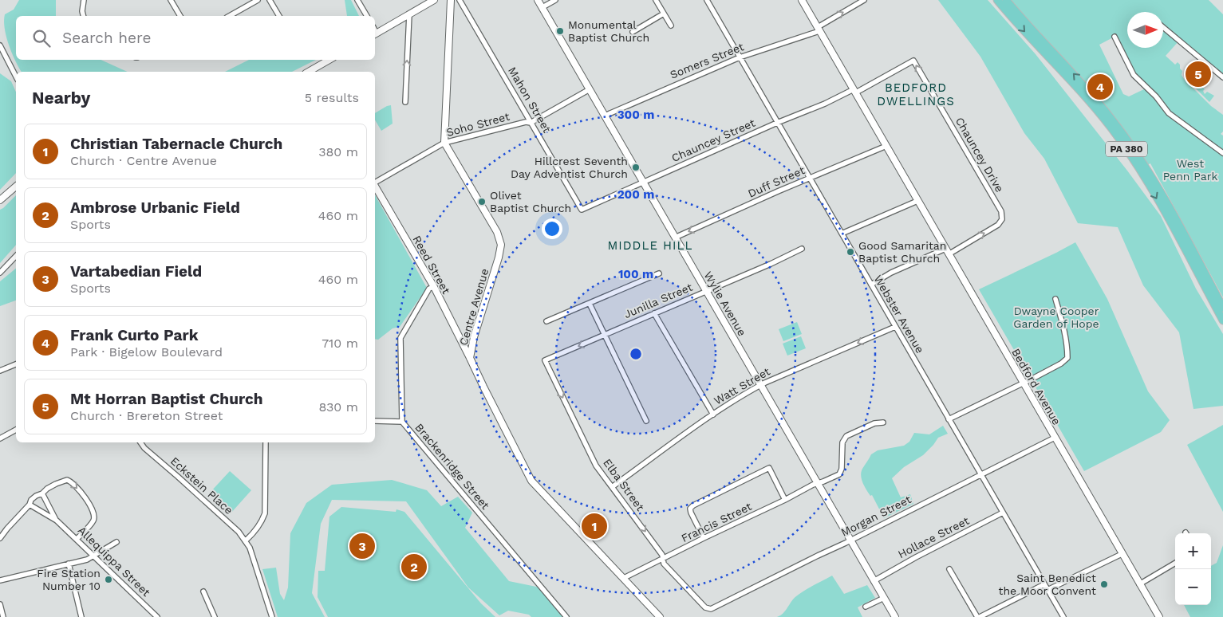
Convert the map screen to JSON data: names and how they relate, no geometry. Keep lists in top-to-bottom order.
{
  "streets": {
    "main road": ["PA 380"],
    "street": [
      "Somers Street",
      "Mahon Street",
      "Soho Street",
      "Chauncey Street",
      "Chauncey Drive",
      "Duff Street",
      "Reed Street",
      "Junilla Street",
      "Wylie Avenue",
      "Centre Avenue",
      "Webster Avenue",
      "Watt Street",
      "Bedford Avenue",
      "Brackenridge Street",
      "Elba Street",
      "Eckstein Place",
      "Morgan Street",
      "Francis Street",
      "Hollace Street",
      "Allequippa Street"
    ]
  },
  "crossings": [
    ["Somers Street", "Wylie Avenue"],
    ["Somers Street", "Webster Avenue"],
    ["Somers Street", "Bedford Avenue"],
    ["Mahon Street", "Soho Street"],
    ["Mahon Street", "Chauncey Street"],
    ["Soho Street", "Wylie Avenue"],
    ["Soho Street", "Centre Avenue"],
    ["Chauncey Street", "Chauncey Drive"],
    ["Chauncey Street", "Wylie Avenue"],
    ["Chauncey Street", "Webster Avenue"],
    ["Chauncey Street", "Bedford Avenue"],
    ["Chauncey Drive", "Bedford Avenue"],
    ["Duff Street", "Wylie Avenue"],
    ["Duff Street", "Webster Avenue"],
    ["Duff Street", "Bedford Avenue"],
    ["Reed Street", "Centre Avenue"],
    ["Reed Street", "Brackenridge Street"],
    ["Junilla Street", "Wylie Avenue"],
    ["Junilla Street", "Elba Street"],
    ["Wylie Avenue", "Watt Street"],
    ["Wylie Avenue", "Morgan Street"],
    ["Wylie Avenue", "Francis Street"],
    ["Wylie Avenue", "Hollace Street"],
    ["Centre Avenue", "Francis Street"],
    ["Webster Avenue", "Watt Street"],
    ["Webster Avenue", "Morgan Street"],
    ["Webster Avenue", "Hollace Street"],
    ["Watt Street", "Elba Street"],
    ["Bedford Avenue", "Morgan Street"],
    ["Elba Street", "Morgan Street"],
    ["Elba Street", "Francis Street"]
  ],
  "one_way": ["Duff Street", "Watt Street", "Elba Street"],
  "districts": ["BEDFORD DWELLINGS", "MIDDLE HILL"],
  "parks": ["West Penn Park", "Dwayne Cooper Garden of Hope"],
  "places": [
    "Monumental Baptist Church",
    "Hillcrest Seventh Day Adventist Church",
    "Olivet Baptist Church",
    "Good Samaritan Baptist Church",
    "Fire Station Number 10",
    "Saint Benedict the Moor Convent"
  ],
  "north": "right",
  "page": {
    "search": "Search here",
    "pins": [
      "5",
      "4",
      "1",
      "3",
      "2"
    ],
    "heading": ["Nearby", "5 results"],
    "list": [
      {
        "mark": "1",
        "name": "Christian Tabernacle Church",
        "note": "Church · Centre Avenue",
        "value": "380 m"
      },
      {
        "mark": "2",
        "name": "Ambrose Urbanic Field",
        "note": "Sports",
        "value": "460 m"
      },
      {
        "mark": "3",
        "name": "Vartabedian Field",
        "note": "Sports",
        "value": "460 m"
      },
      {
        "mark": "4",
        "name": "Frank Curto Park",
        "note": "Park · Bigelow Boulevard",
        "value": "710 m"
      },
      {
        "mark": "5",
        "name": "Mt Horran Baptist Church",
        "note": "Church · Brereton Street",
        "value": "830 m"
      }
    ],
    "map_buttons": ["+", "−"]
  },
  "rings": ["300 m", "200 m", "100 m"]
}
